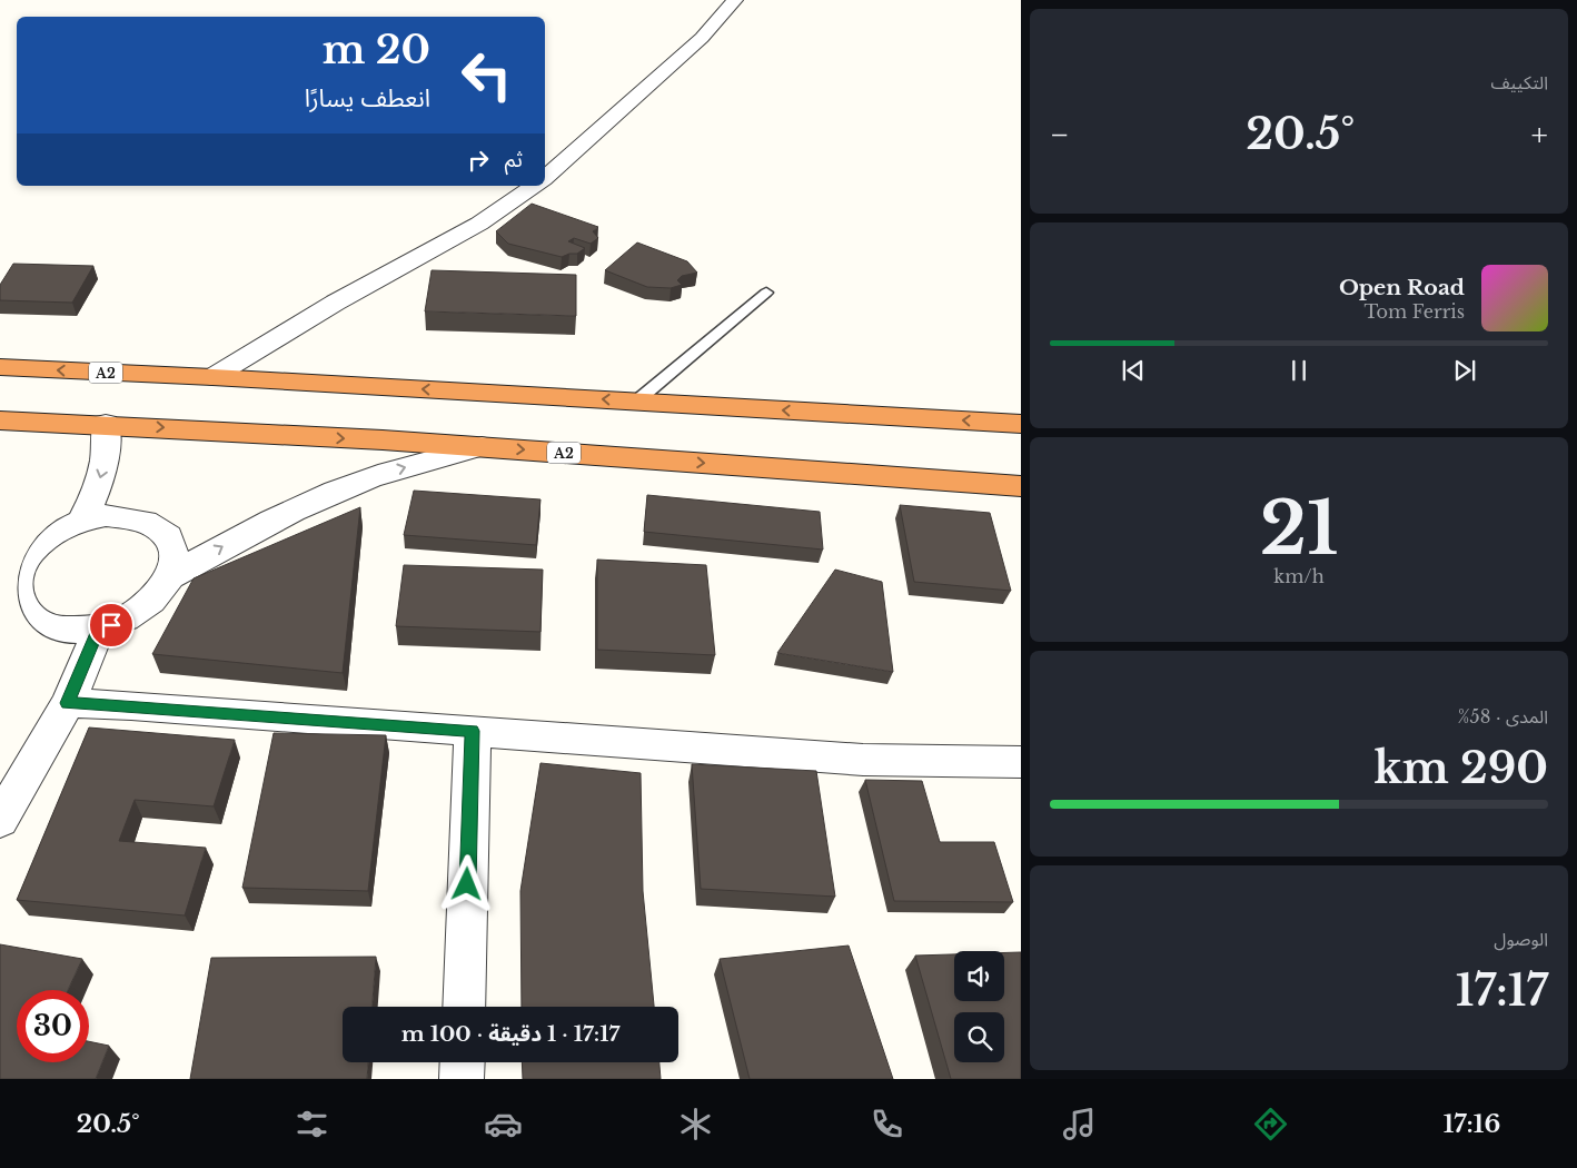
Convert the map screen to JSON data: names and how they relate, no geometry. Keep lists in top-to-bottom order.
{
  "streets": {
    "highway": ["A2"]
  },
  "page": {
    "tile": [
      "التكييف",
      ["21", "km/h"],
      ["المدى · 58%", "290 km"],
      ["الوصول", "17:17"]
    ],
    "turn": ["20 m", "انعطف يسارًا"],
    "heat": ["−", "20.5°", "+"],
    "then": "ثم",
    "song": ["Open Road", "Tom Ferris"],
    "limit": "30",
    "trip": "17:17 · 1 دقيقة · 100 m",
    "tabs": ["17:16", "20.5°"]
  }
}
